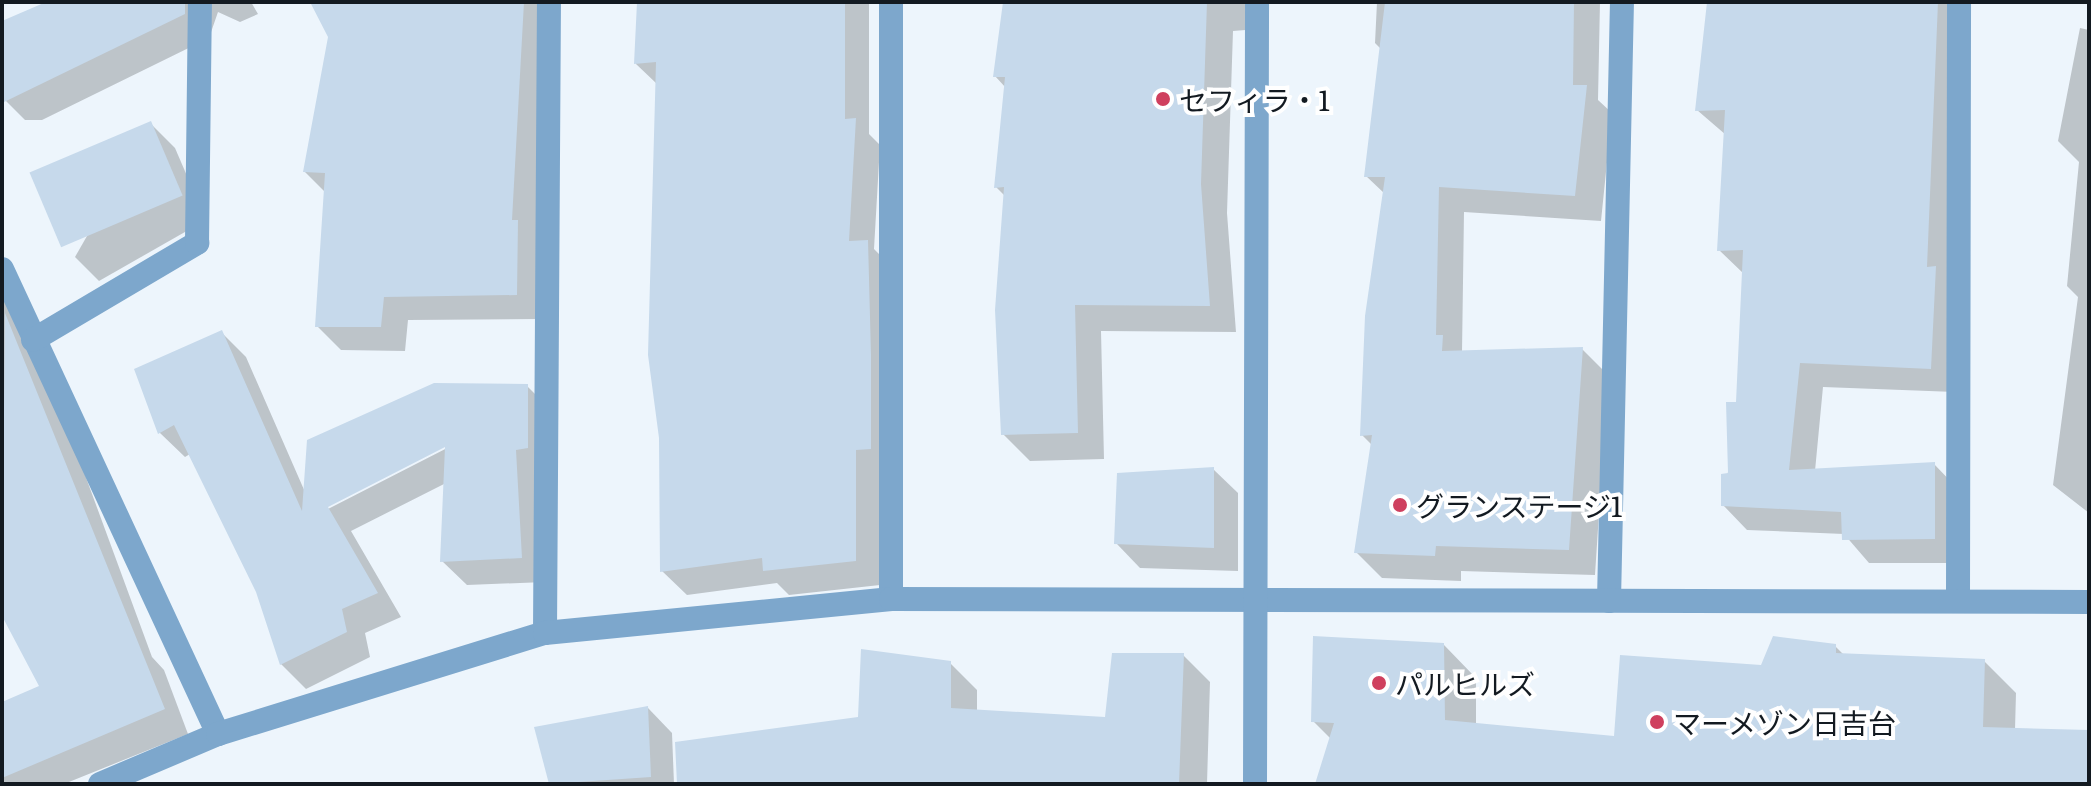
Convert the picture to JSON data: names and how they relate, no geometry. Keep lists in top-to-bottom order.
{
  "places": [
    "セフィラ・1",
    "グランステージ1",
    "パルヒルズ",
    "マーメゾン日吉台"
  ]
}
